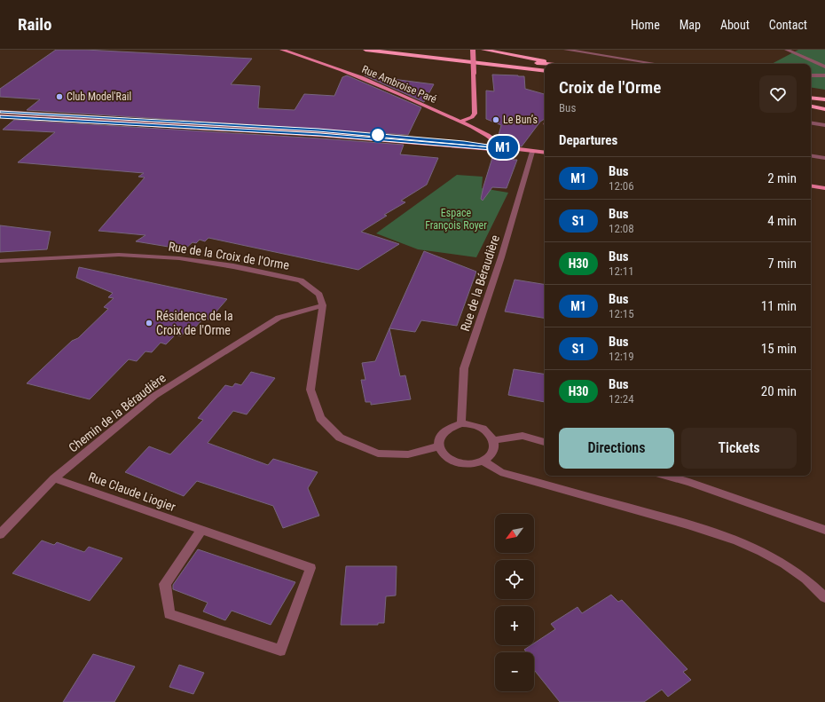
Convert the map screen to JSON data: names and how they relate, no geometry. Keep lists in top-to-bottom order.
{
  "streets": {
    "main road": ["Rue Ambroise Paré"],
    "street": [
      "Rue de la Croix de l'Orme",
      "Rue de la Béraudière",
      "Chemin de la Béraudière",
      "Rue Claude Liogier"
    ]
  },
  "crossings": [
    ["Rue de la Croix de l'Orme", "Chemin de la Béraudière"],
    ["Chemin de la Béraudière", "Rue Claude Liogier"]
  ],
  "parks": ["Espace François Royer"],
  "places": ["Club Model'Rail", "Le Bun’s", "Résidence de la Croix de l'Orme"],
  "lines": ["bus line M1"],
  "north": "bottom left",
  "page": {
    "header": "Railo",
    "nav": [
      "Home",
      "Map",
      "About",
      "Contact"
    ],
    "on_map": "M1",
    "heading": [
      ["Croix de l'Orme", "Bus"],
      "Departures"
    ],
    "list": [
      {
        "mark": "M1",
        "name": "Bus",
        "note": "12:06",
        "value": "2 min"
      },
      {
        "mark": "S1",
        "name": "Bus",
        "note": "12:08",
        "value": "4 min"
      },
      {
        "mark": "H30",
        "name": "Bus",
        "note": "12:11",
        "value": "7 min"
      },
      {
        "mark": "M1",
        "name": "Bus",
        "note": "12:15",
        "value": "11 min"
      },
      {
        "mark": "S1",
        "name": "Bus",
        "note": "12:19",
        "value": "15 min"
      },
      {
        "mark": "H30",
        "name": "Bus",
        "note": "12:24",
        "value": "20 min"
      }
    ],
    "buttons": ["Directions", "Tickets"],
    "map_buttons": ["+", "−"]
  }
}
